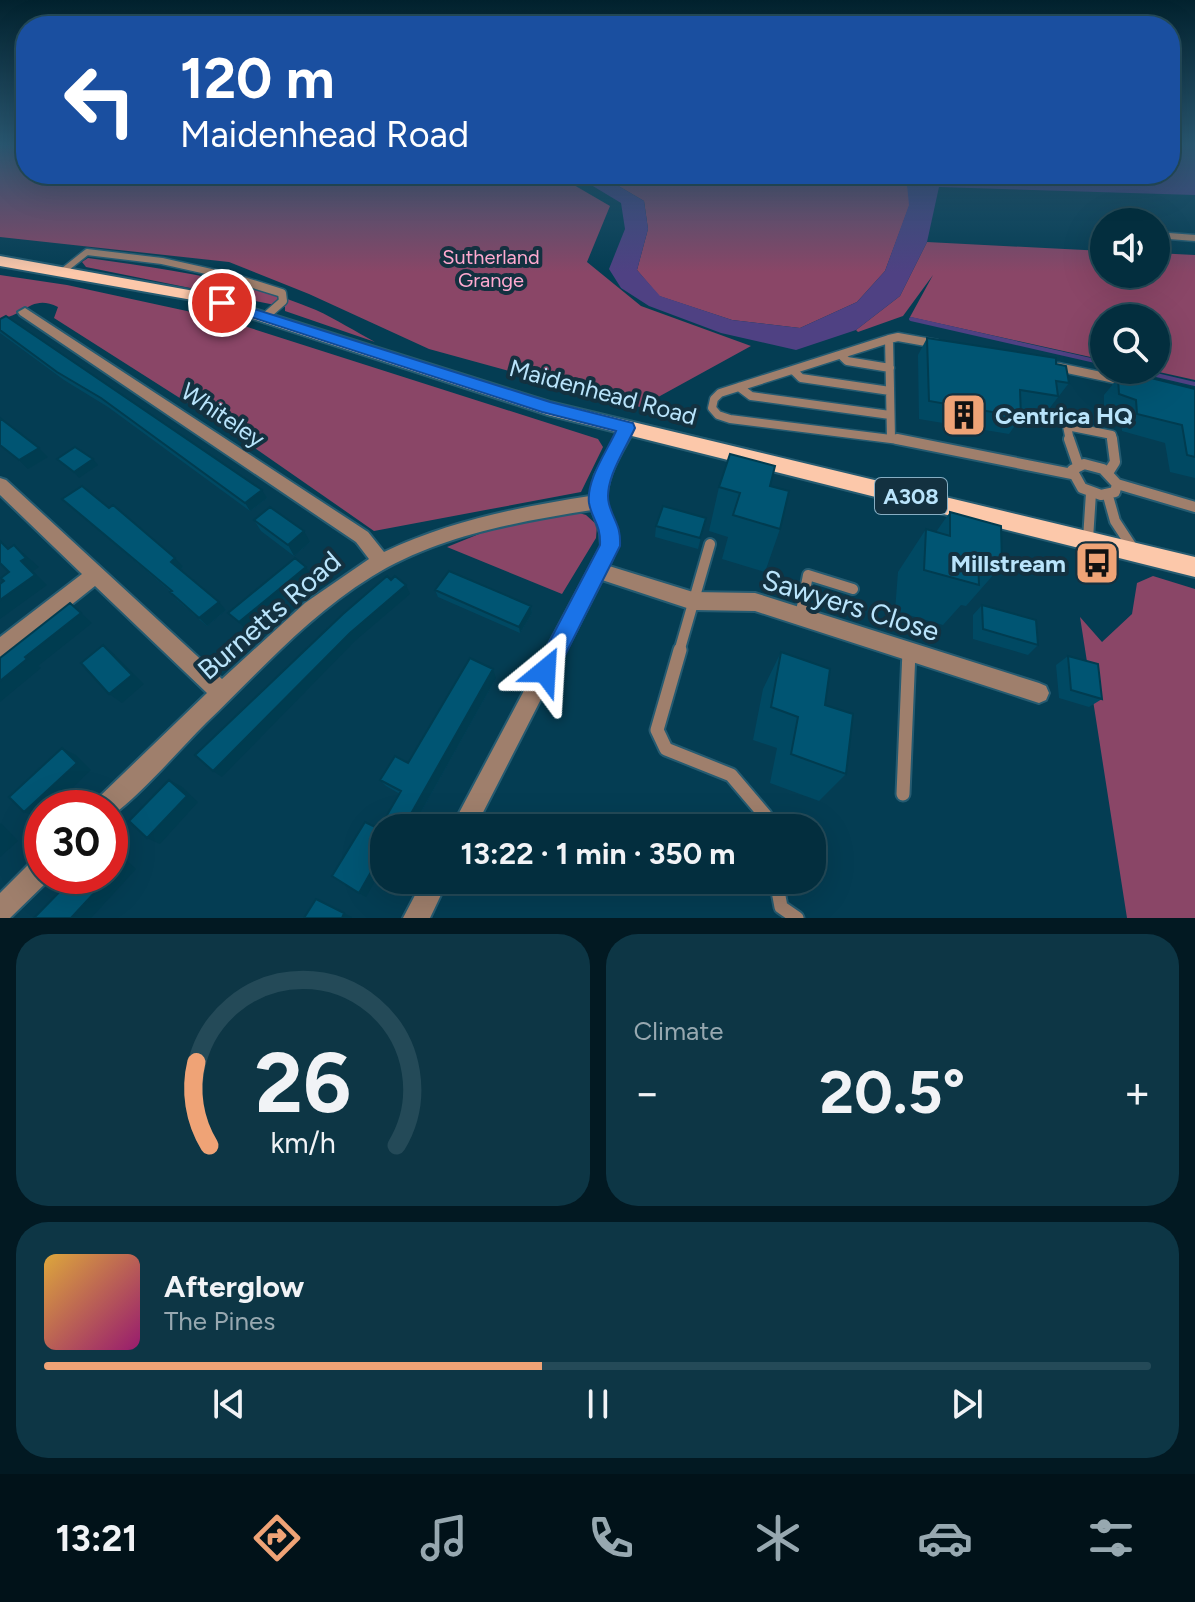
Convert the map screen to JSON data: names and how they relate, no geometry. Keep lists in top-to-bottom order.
{
  "streets": {
    "main road": ["Maidenhead Road", "A308"],
    "street": ["Whiteley", "Sawyers Close", "Burnetts Road"]
  },
  "crossings": [
    ["Whiteley", "Burnetts Road"]
  ],
  "parks": ["Sutherland Grange"],
  "places": {
    "building": ["Centrica HQ"],
    "bus stop": ["Millstream"]
  },
  "page": {
    "turn": ["120 m", "Maidenhead Road"],
    "limit": "30",
    "trip": "13:22 · 1 min · 350 m",
    "tile": "Climate",
    "heat": ["−", "20.5°", "+"],
    "song": ["Afterglow", "The Pines"],
    "tabs": "13:21",
    "gauge": ["26", "km/h"]
  }
}
